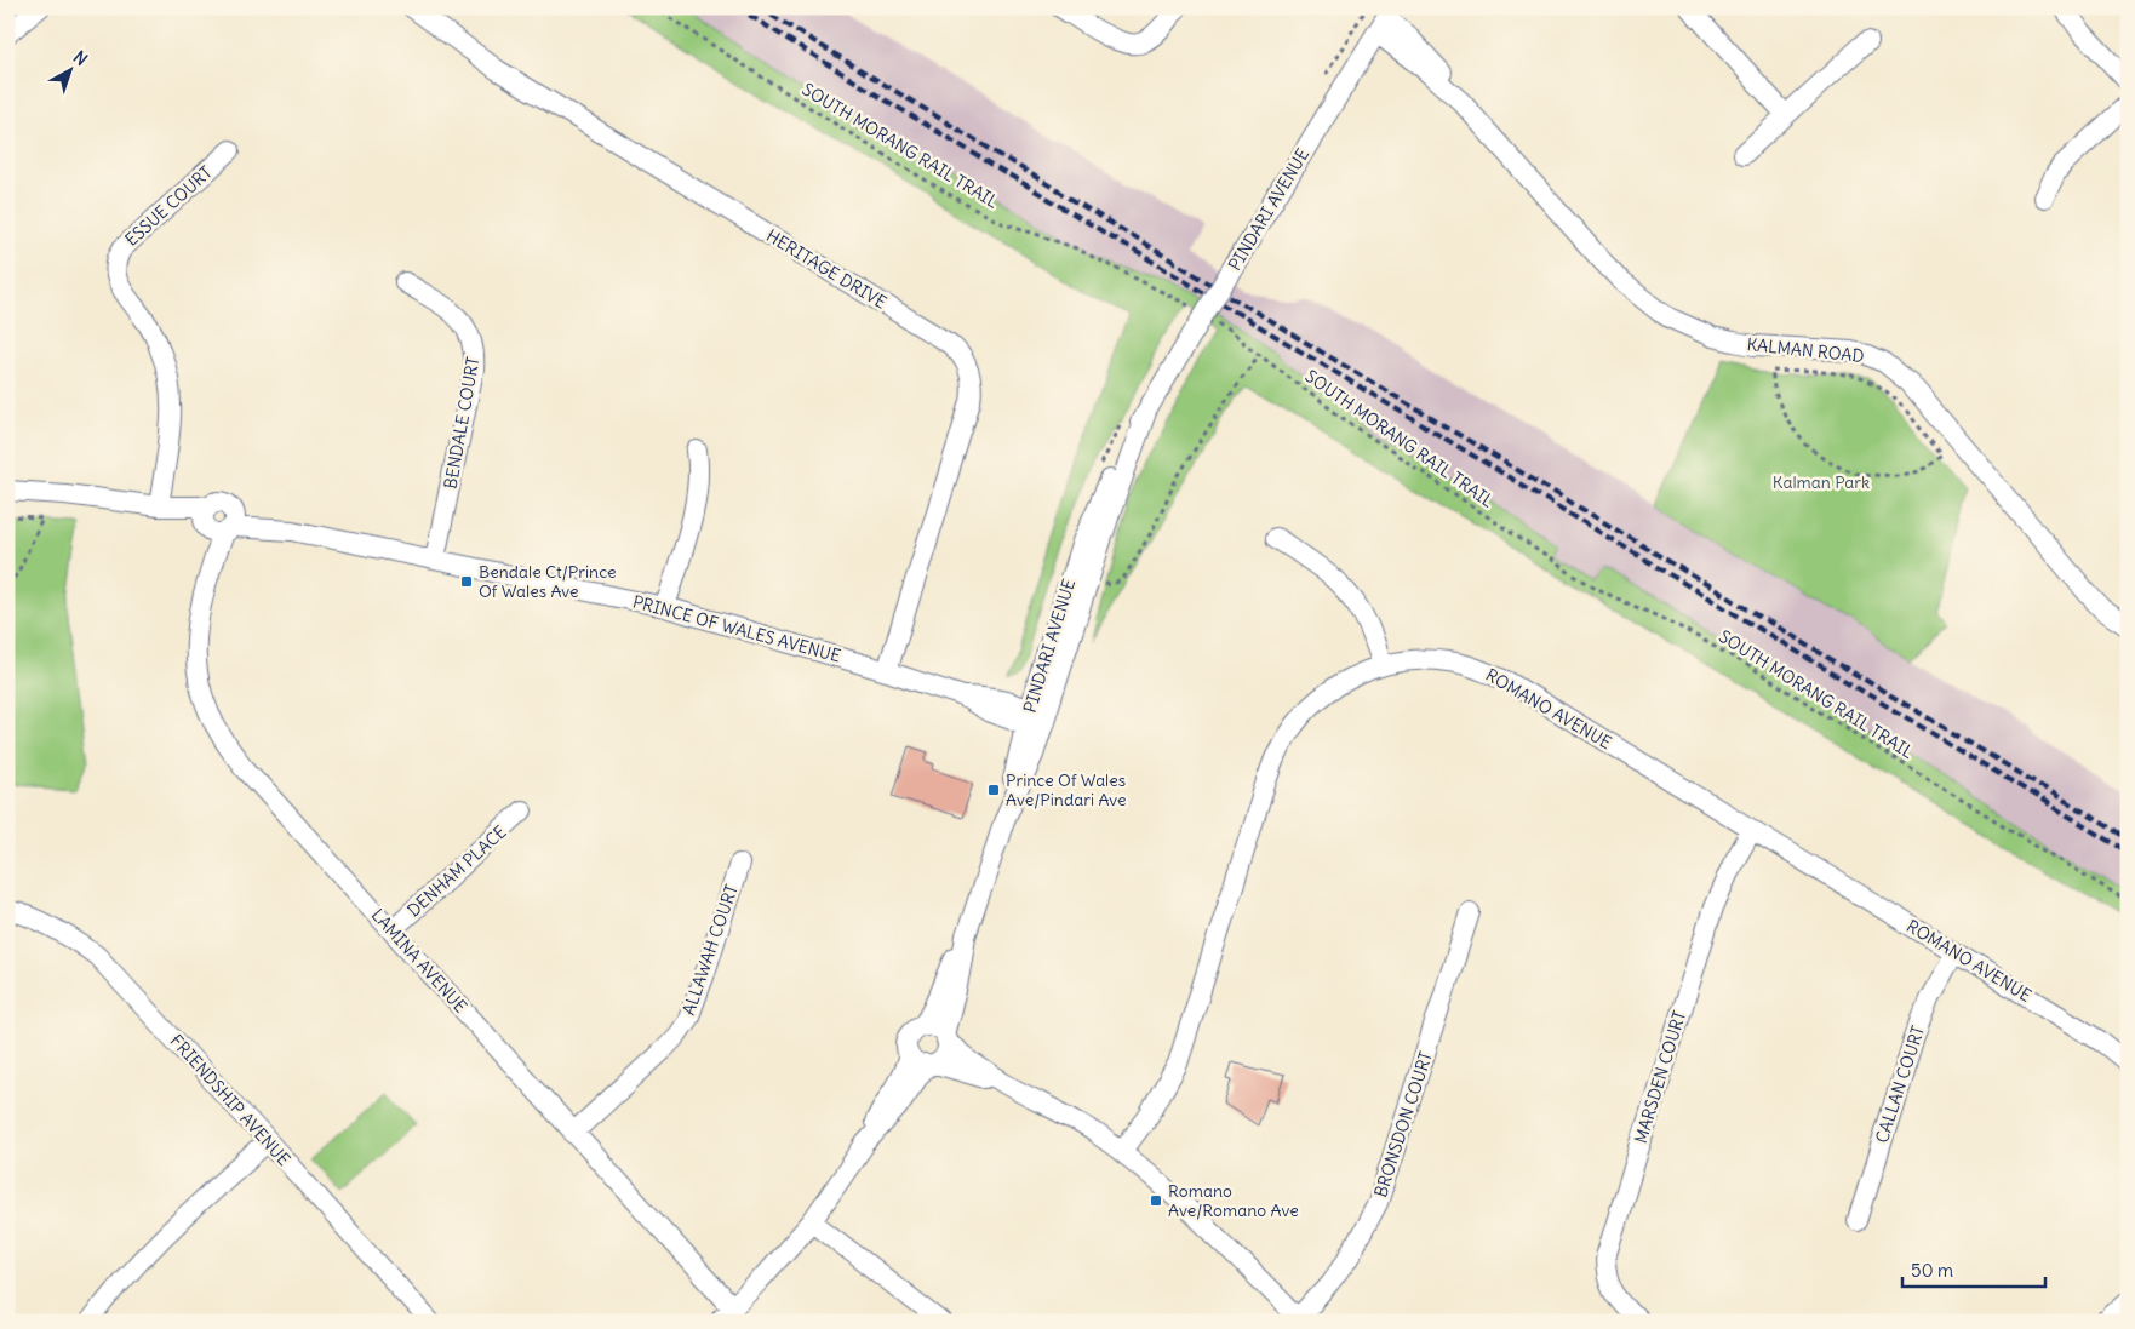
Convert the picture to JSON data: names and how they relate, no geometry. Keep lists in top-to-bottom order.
{
  "streets": {
    "street": [
      "ESSUE COURT",
      "PINDARI AVENUE",
      "HERITAGE DRIVE",
      "KALMAN ROAD",
      "BENDALE COURT",
      "PRINCE OF WALES AVENUE",
      "ROMANO AVENUE",
      "DENHAM PLACE",
      "ALLAWAH COURT",
      "LAMINA AVENUE",
      "MARSDEN COURT",
      "CALLAN COURT",
      "FRIENDSHIP AVENUE",
      "BRONSDON COURT"
    ],
    "path": ["SOUTH MORANG RAIL TRAIL"]
  },
  "crossings": [
    ["SOUTH MORANG RAIL TRAIL", "PINDARI AVENUE"],
    ["ESSUE COURT", "PRINCE OF WALES AVENUE"],
    ["PINDARI AVENUE", "KALMAN ROAD"],
    ["PINDARI AVENUE", "PRINCE OF WALES AVENUE"],
    ["HERITAGE DRIVE", "PRINCE OF WALES AVENUE"],
    ["BENDALE COURT", "PRINCE OF WALES AVENUE"],
    ["PRINCE OF WALES AVENUE", "LAMINA AVENUE"],
    ["ROMANO AVENUE", "MARSDEN COURT"],
    ["ROMANO AVENUE", "CALLAN COURT"],
    ["DENHAM PLACE", "LAMINA AVENUE"],
    ["ALLAWAH COURT", "LAMINA AVENUE"]
  ],
  "parks": ["Kalman Park"],
  "places": {
    "transit": ["Bendale Ct/Prince Of Wales Ave", "Prince Of Wales Ave/Pindari Ave", "Romano Ave/Romano Ave"]
  },
  "scale_bar": "50 m",
  "north": "top right"
}
